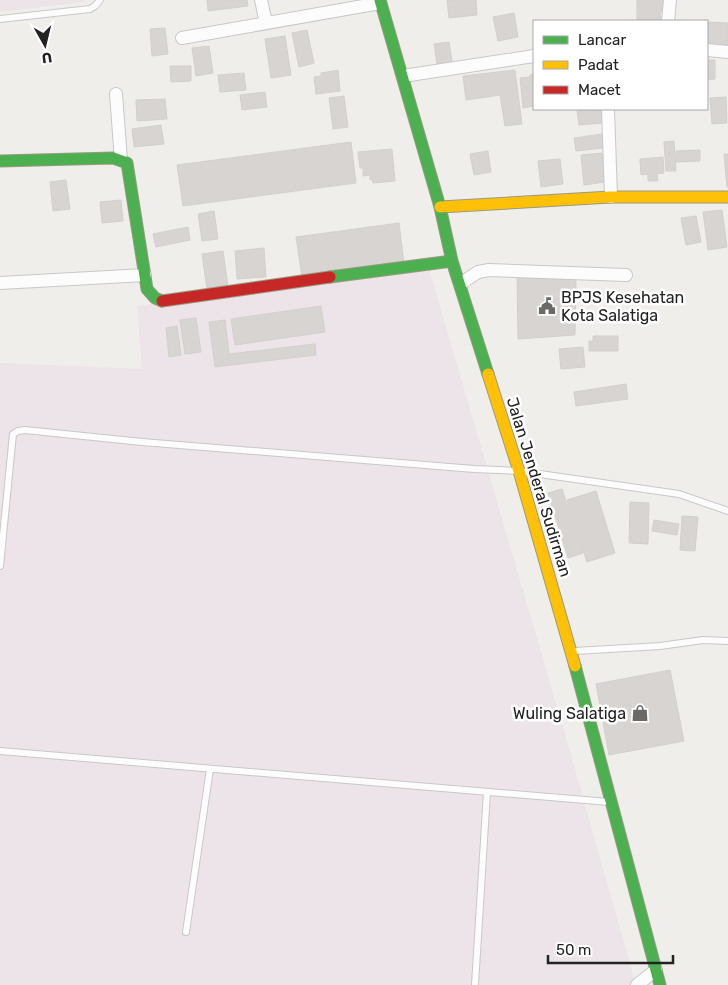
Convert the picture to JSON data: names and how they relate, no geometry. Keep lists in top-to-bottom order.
{
  "streets": {
    "main road": ["Jalan Jenderal Sudirman"]
  },
  "places": {
    "public building": ["BPJS Kesehatan Kota Salatiga"],
    "shop": ["Wuling Salatiga"]
  },
  "legend": ["Lancar", "Padat", "Macet"],
  "scale_bar": "50 m",
  "north": "bottom"
}
